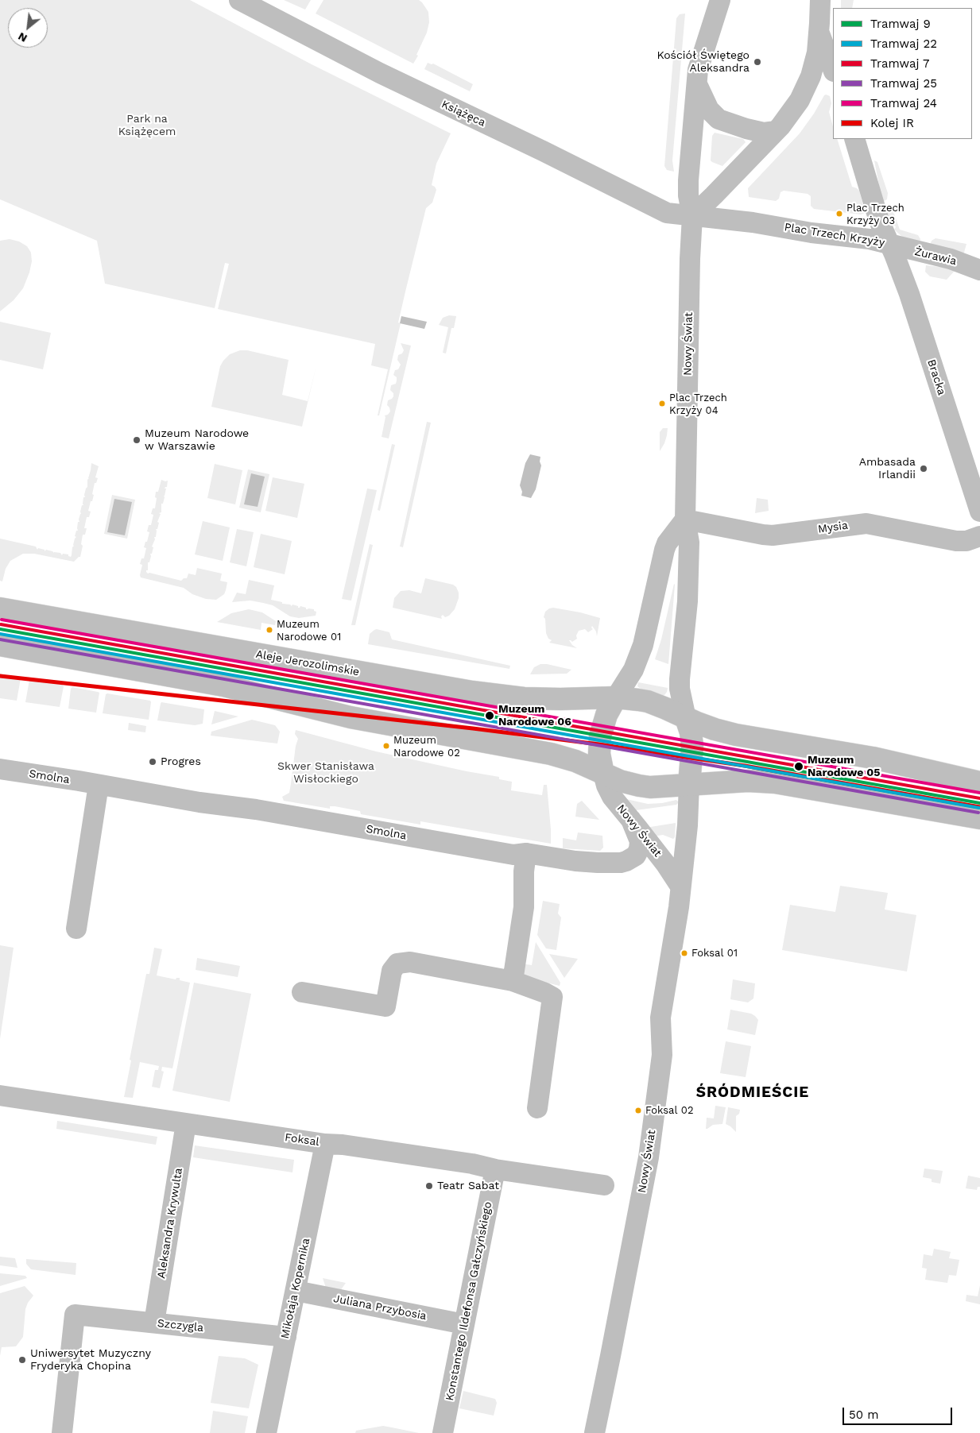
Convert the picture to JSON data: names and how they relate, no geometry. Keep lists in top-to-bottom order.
{
  "streets": {
    "main road": ["Aleje Jerozolimskie"],
    "street": [
      "Książęca",
      "Plac Trzech Krzyży",
      "Żurawia",
      "Nowy Świat",
      "Bracka",
      "Mysia",
      "Smolna",
      "Foksal",
      "Aleksandra Krywulta",
      "Mikołaja Kopernika",
      "Konstantego Ildefonsa Gałczyńskiego",
      "Juliana Przybosia",
      "Szczygla"
    ]
  },
  "crossings": [
    ["Książęca", "Plac Trzech Krzyży"],
    ["Książęca", "Nowy Świat"],
    ["Plac Trzech Krzyży", "Żurawia"],
    ["Plac Trzech Krzyży", "Nowy Świat"],
    ["Plac Trzech Krzyży", "Bracka"],
    ["Żurawia", "Bracka"],
    ["Nowy Świat", "Mysia"],
    ["Nowy Świat", "Aleje Jerozolimskie"],
    ["Nowy Świat", "Smolna"],
    ["Foksal", "Aleksandra Krywulta"],
    ["Foksal", "Mikołaja Kopernika"],
    ["Foksal", "Konstantego Ildefonsa Gałczyńskiego"],
    ["Aleksandra Krywulta", "Szczygla"],
    ["Mikołaja Kopernika", "Juliana Przybosia"],
    ["Mikołaja Kopernika", "Szczygla"],
    ["Konstantego Ildefonsa Gałczyńskiego", "Juliana Przybosia"]
  ],
  "districts": ["ŚRÓDMIEŚCIE"],
  "parks": ["Park na Książęcem", "Skwer Stanisława Wisłockiego"],
  "places": [
    "Kościół Świętego Aleksandra",
    "Plac Trzech Krzyży 03",
    "Plac Trzech Krzyży 04",
    "Muzeum Narodowe w Warszawie",
    "Ambasada Irlandii",
    "Muzeum Narodowe 01",
    "Muzeum Narodowe 06",
    "Muzeum Narodowe 02",
    "Progres",
    "Muzeum Narodowe 05",
    "Foksal 01",
    "Foksal 02",
    "Teatr Sabat",
    "Uniwersytet Muzyczny Fryderyka Chopina"
  ],
  "lines": [
    "tram line 24",
    "tram line 7",
    "tram line 9",
    "tram line 22",
    "tram line 25",
    "rail line IR"
  ],
  "legend": [
    "Tramwaj 9",
    "Tramwaj 22",
    "Tramwaj 7",
    "Tramwaj 25",
    "Tramwaj 24",
    "Kolej IR"
  ],
  "scale_bar": "50 m",
  "north": "bottom left"
}
